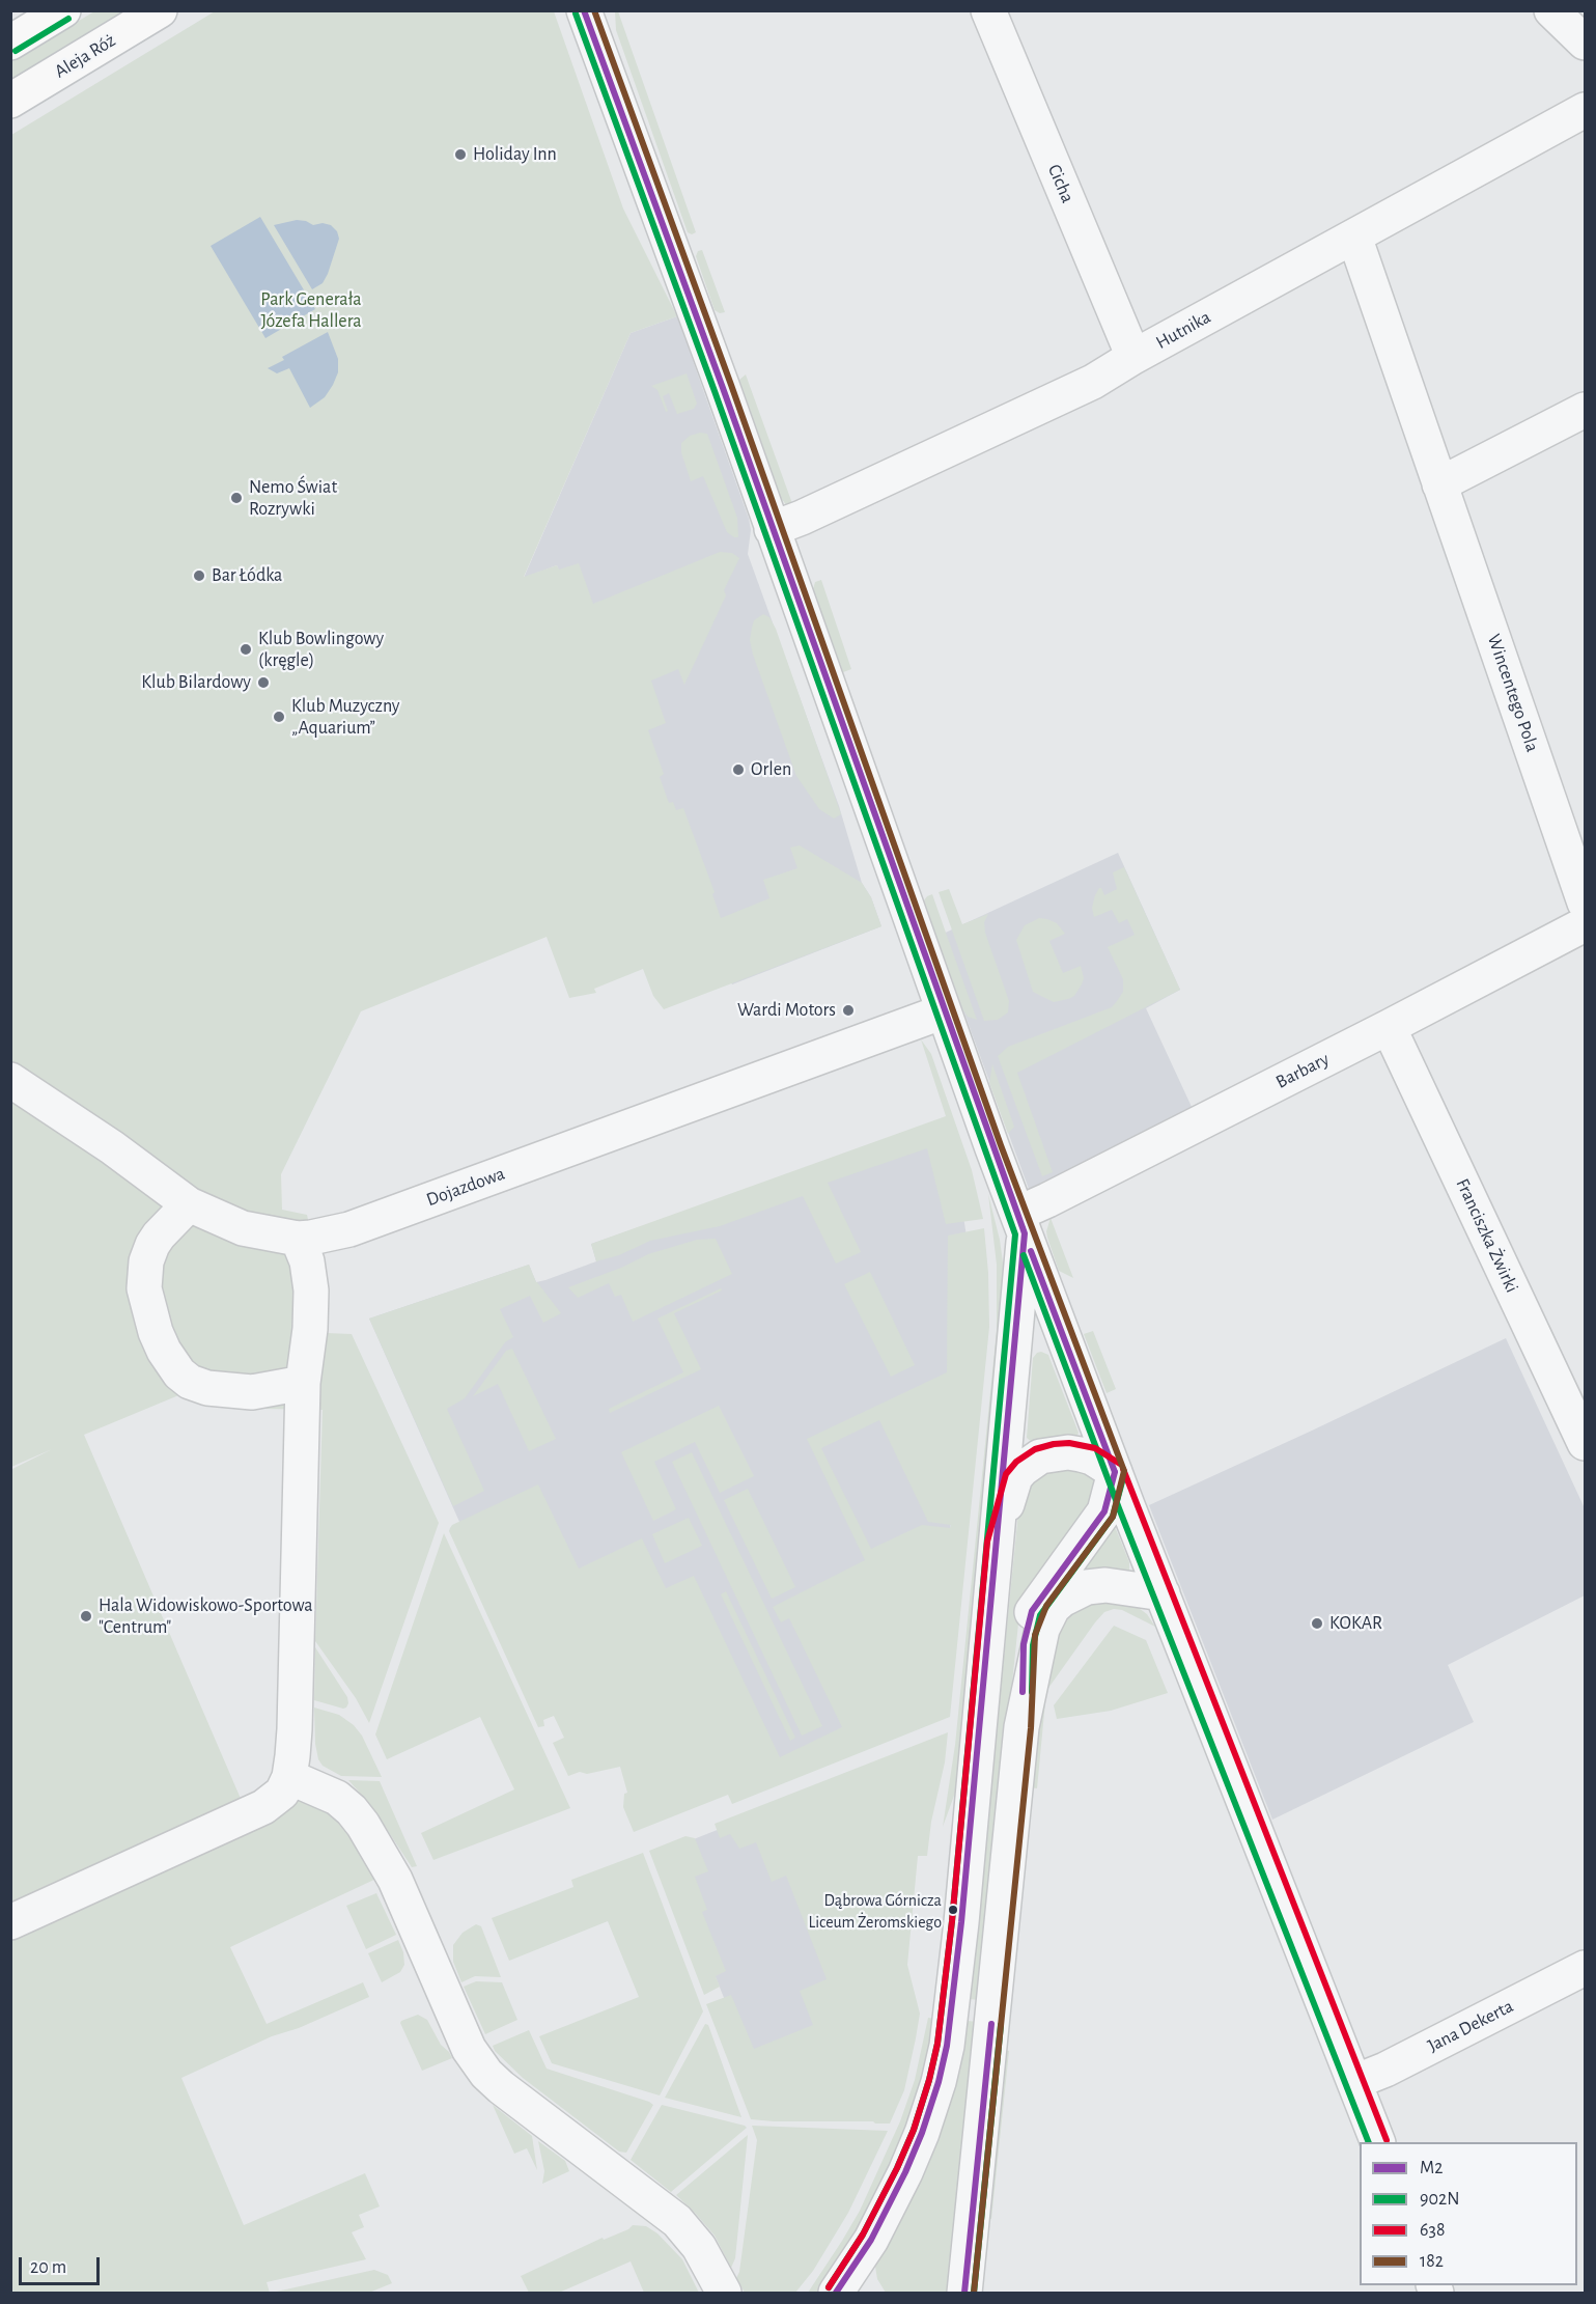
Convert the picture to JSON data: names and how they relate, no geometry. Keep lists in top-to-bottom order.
{
  "streets": {
    "main road": ["Aleja Róż"],
    "street": [
      "Cicha",
      "Hutnika",
      "Wincentego Pola",
      "Barbary",
      "Dojazdowa",
      "Franciszka Żwirki",
      "Jana Dekerta"
    ]
  },
  "crossings": [
    ["Cicha", "Hutnika"],
    ["Hutnika", "Wincentego Pola"],
    ["Barbary", "Franciszka Żwirki"]
  ],
  "parks": ["Park Generała Józefa Hallera"],
  "places": [
    "Holiday Inn",
    "Nemo Świat Rozrywki",
    "Bar Łódka",
    "Klub Bowlingowy (kręgle)",
    "Klub Bilardowy",
    "Klub Muzyczny „Aquarium”",
    "Orlen",
    "Wardi Motors",
    "Hala Widowiskowo-Sportowa \"Centrum\"",
    "KOKAR",
    "Dąbrowa Górnicza Liceum Żeromskiego"
  ],
  "lines": [
    "transit line M2",
    "transit line 182",
    "transit line 902N",
    "transit line 638"
  ],
  "legend": [
    "M2",
    "902N",
    "638",
    "182"
  ],
  "scale_bar": "20 m"
}
